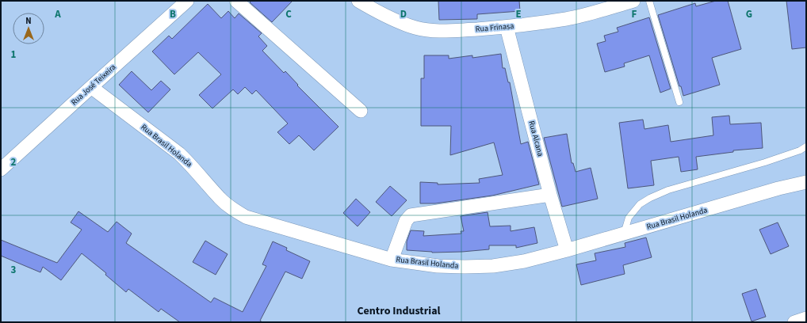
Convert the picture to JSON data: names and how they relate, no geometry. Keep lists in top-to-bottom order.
{
  "streets": {
    "street": [
      "Rua Frinasa",
      "Rua José Teixeira",
      "Rua Alcana",
      "Rua Brasil Holanda"
    ]
  },
  "crossings": [
    ["Rua Frinasa", "Rua Alcana"],
    ["Rua José Teixeira", "Rua Brasil Holanda"],
    ["Rua Alcana", "Rua Brasil Holanda"]
  ],
  "districts": ["Centro Industrial"],
  "north": "top",
  "grid": {
    "columns": [
      "A",
      "B",
      "C",
      "D",
      "E",
      "F",
      "G"
    ],
    "rows": ["1", "2", "3"]
  }
}
